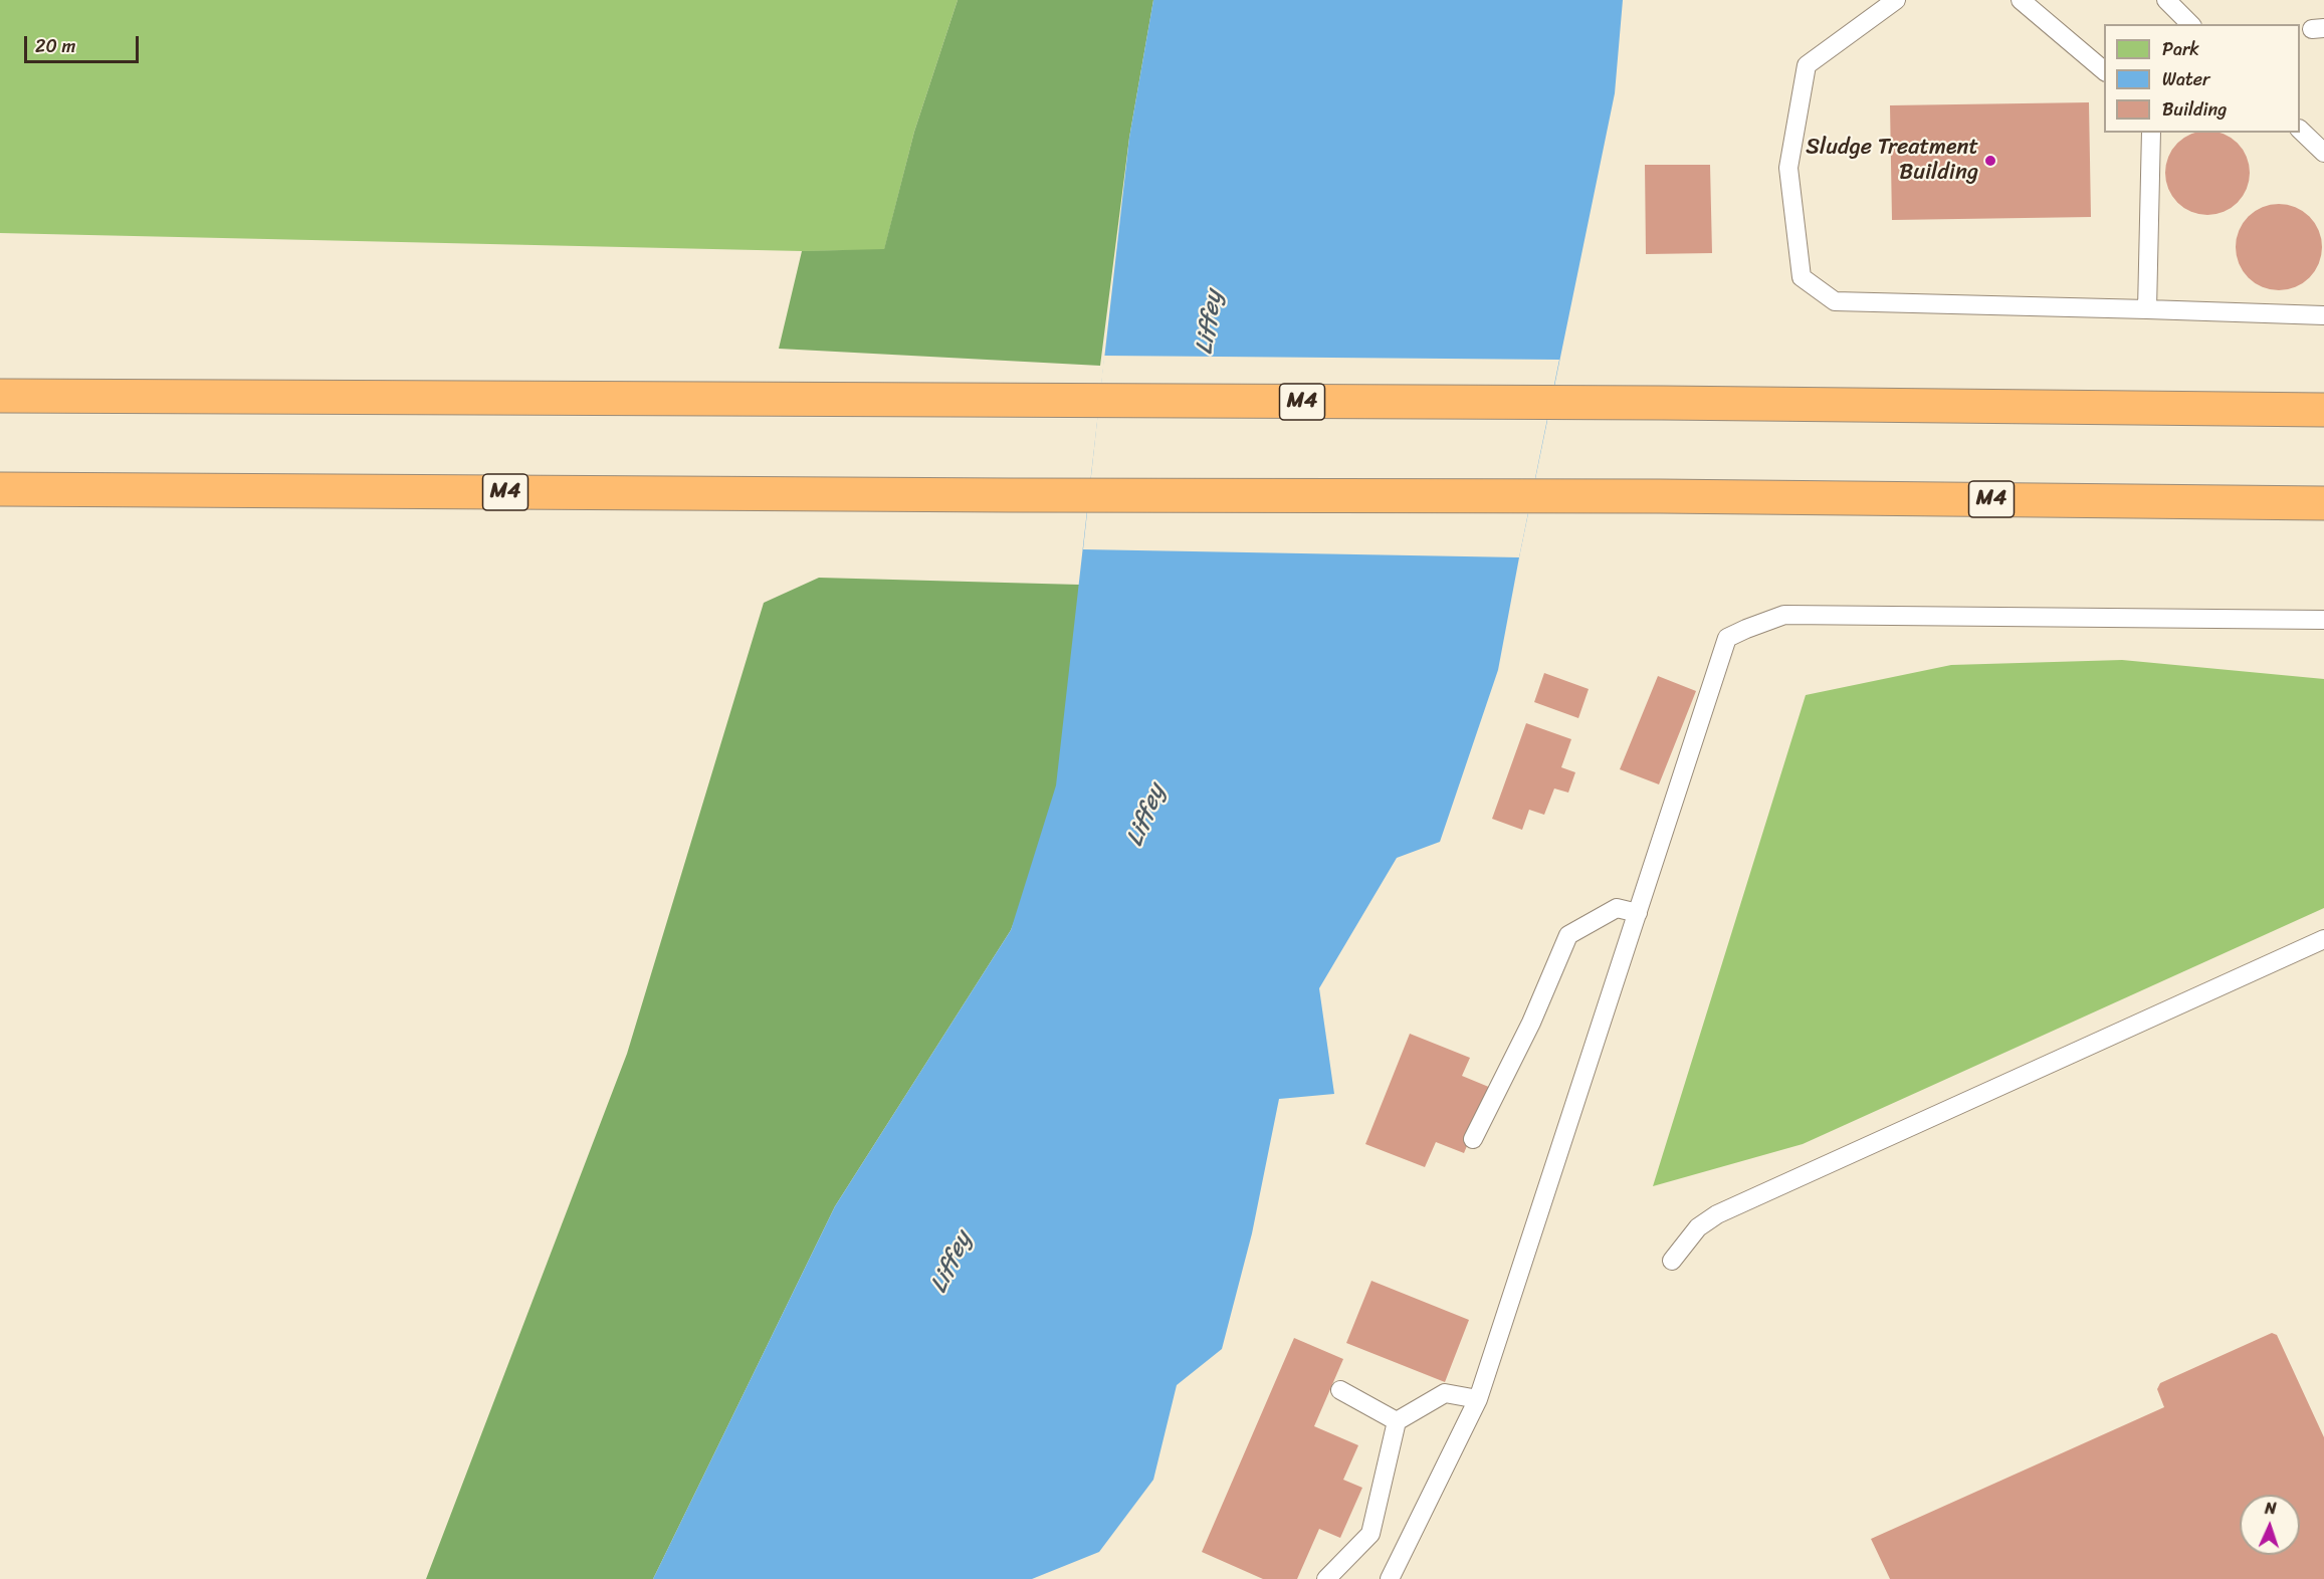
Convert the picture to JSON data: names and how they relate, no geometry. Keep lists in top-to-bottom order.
{
  "streets": {
    "highway": ["M4"]
  },
  "water": ["Liffey"],
  "places": ["Sludge Treatment Building"],
  "legend": ["Park", "Water", "Building"],
  "scale_bar": "20 m",
  "north": "top"
}
